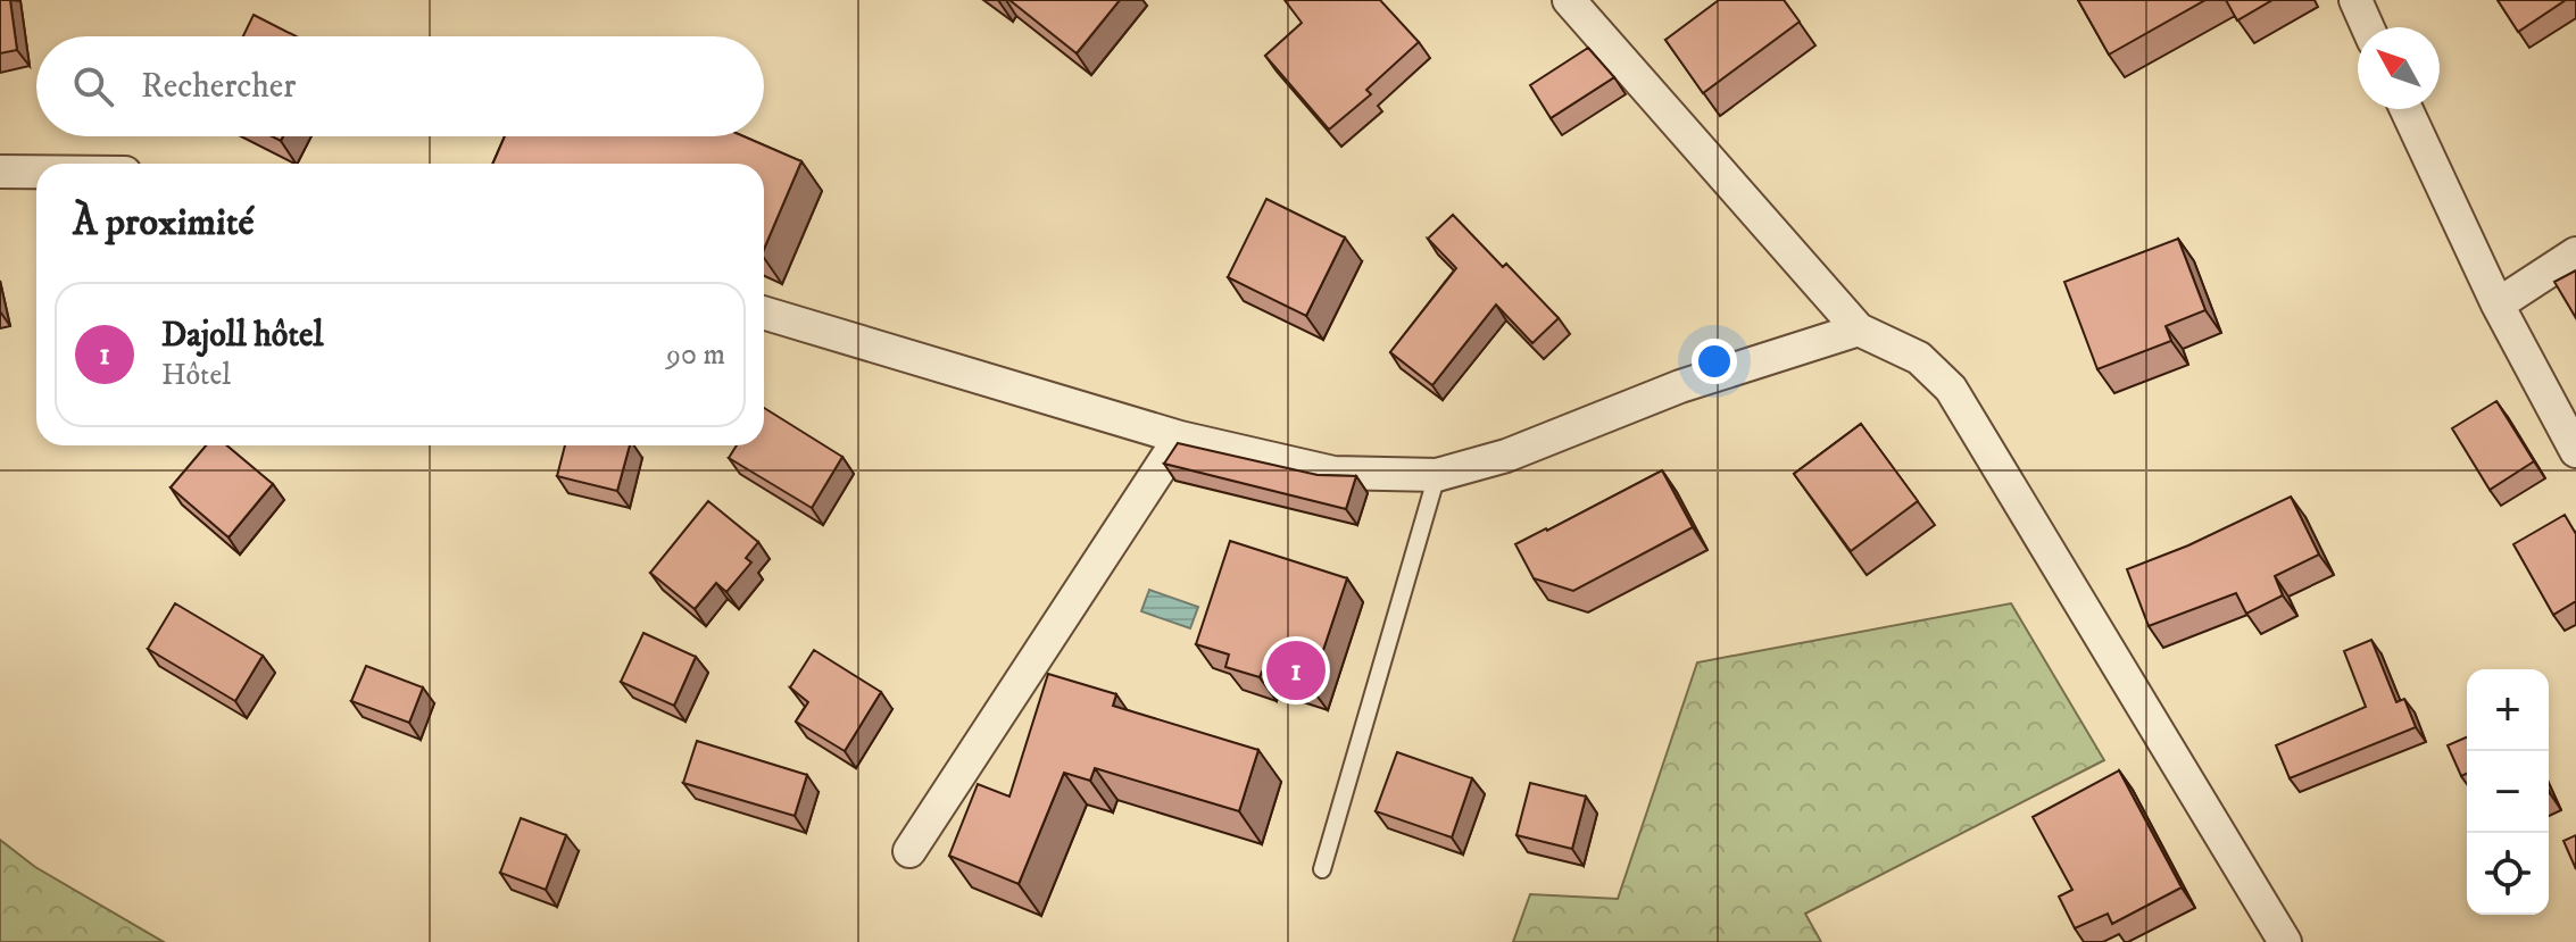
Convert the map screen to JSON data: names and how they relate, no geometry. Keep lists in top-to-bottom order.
{
  "north": "top left",
  "page": {
    "search": "Rechercher",
    "heading": "À proximité",
    "list": [
      {
        "mark": "1",
        "name": "Dajoll hôtel",
        "note": "Hôtel",
        "value": "90 m"
      }
    ],
    "pins": "1",
    "map_buttons": ["+", "−"]
  }
}
